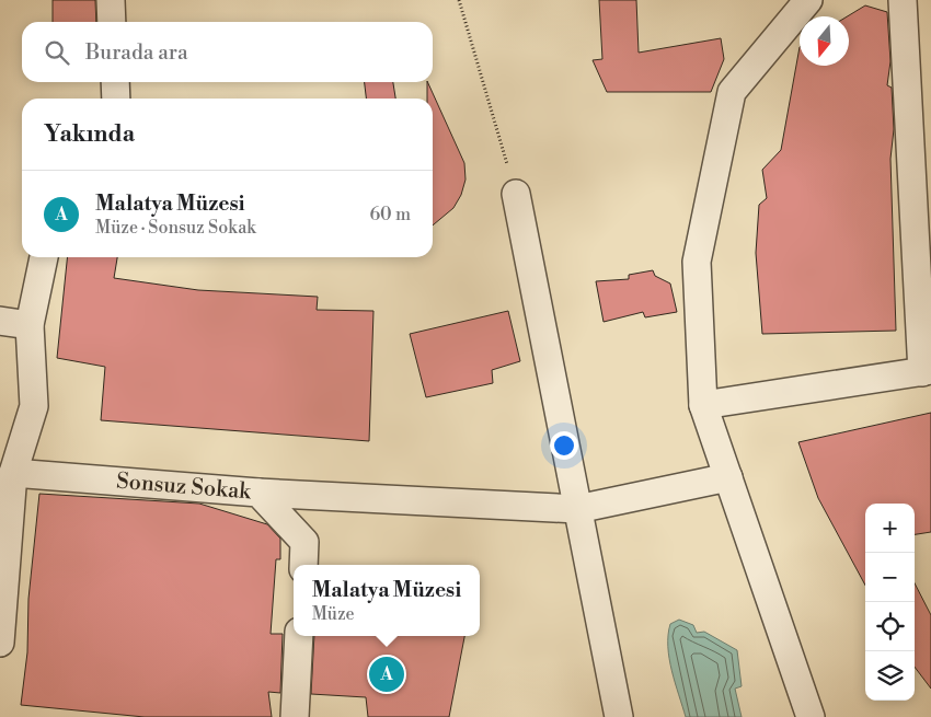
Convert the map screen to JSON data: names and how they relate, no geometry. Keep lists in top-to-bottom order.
{
  "streets": {
    "street": ["Sonsuz Sokak"]
  },
  "north": "bottom",
  "page": {
    "search": "Burada ara",
    "heading": "Yakında",
    "list": [
      {
        "mark": "A",
        "name": "Malatya Müzesi",
        "note": "Müze · Sonsuz Sokak",
        "value": "60 m"
      }
    ],
    "map_buttons": ["+", "−"],
    "popup": ["Malatya Müzesi", "Müze"],
    "pins": "A"
  }
}
